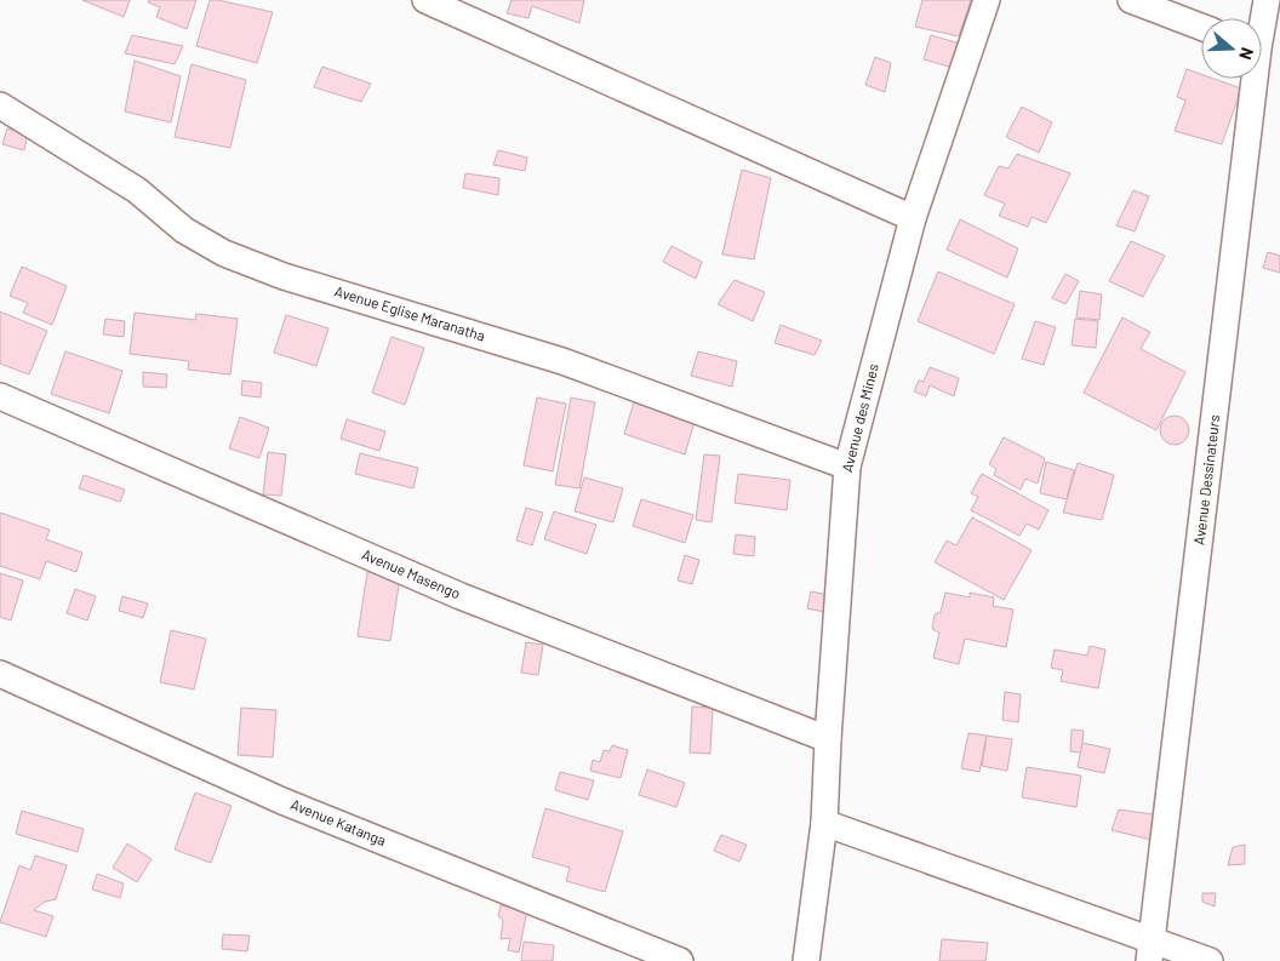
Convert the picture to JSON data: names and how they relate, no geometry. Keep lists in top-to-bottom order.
{
  "streets": {
    "street": [
      "Avenue Eglise Maranatha",
      "Avenue des Mines",
      "Avenue Dessinateurs",
      "Avenue Masengo",
      "Avenue Katanga"
    ]
  },
  "crossings": [
    ["Avenue Eglise Maranatha", "Avenue des Mines"],
    ["Avenue des Mines", "Avenue Masengo"]
  ],
  "north": "right"
}
